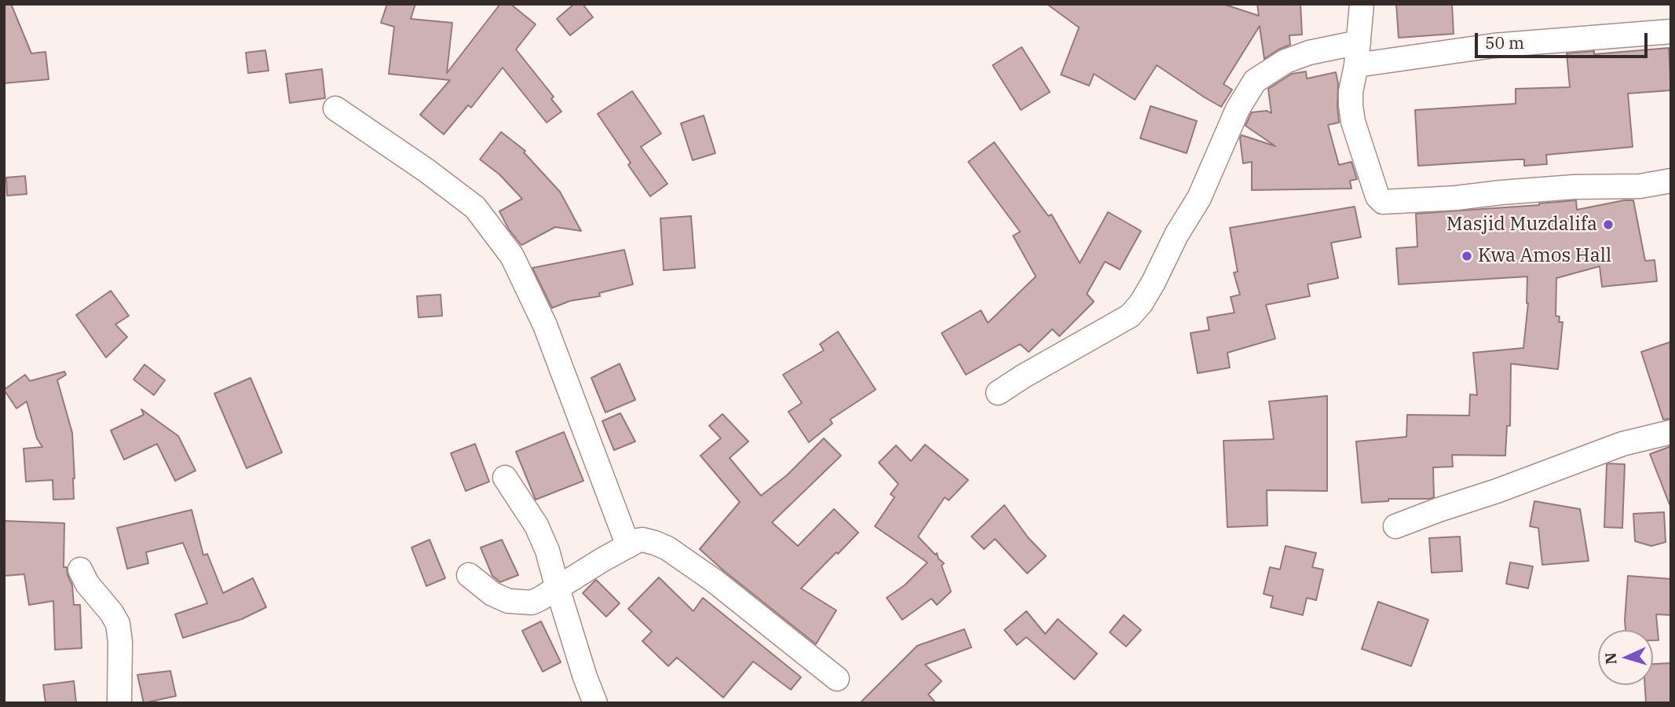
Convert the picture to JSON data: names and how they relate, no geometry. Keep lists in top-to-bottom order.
{
  "places": ["Masjid Muzdalifa", "Kwa Amos Hall"],
  "scale_bar": "50 m",
  "north": "left"
}
